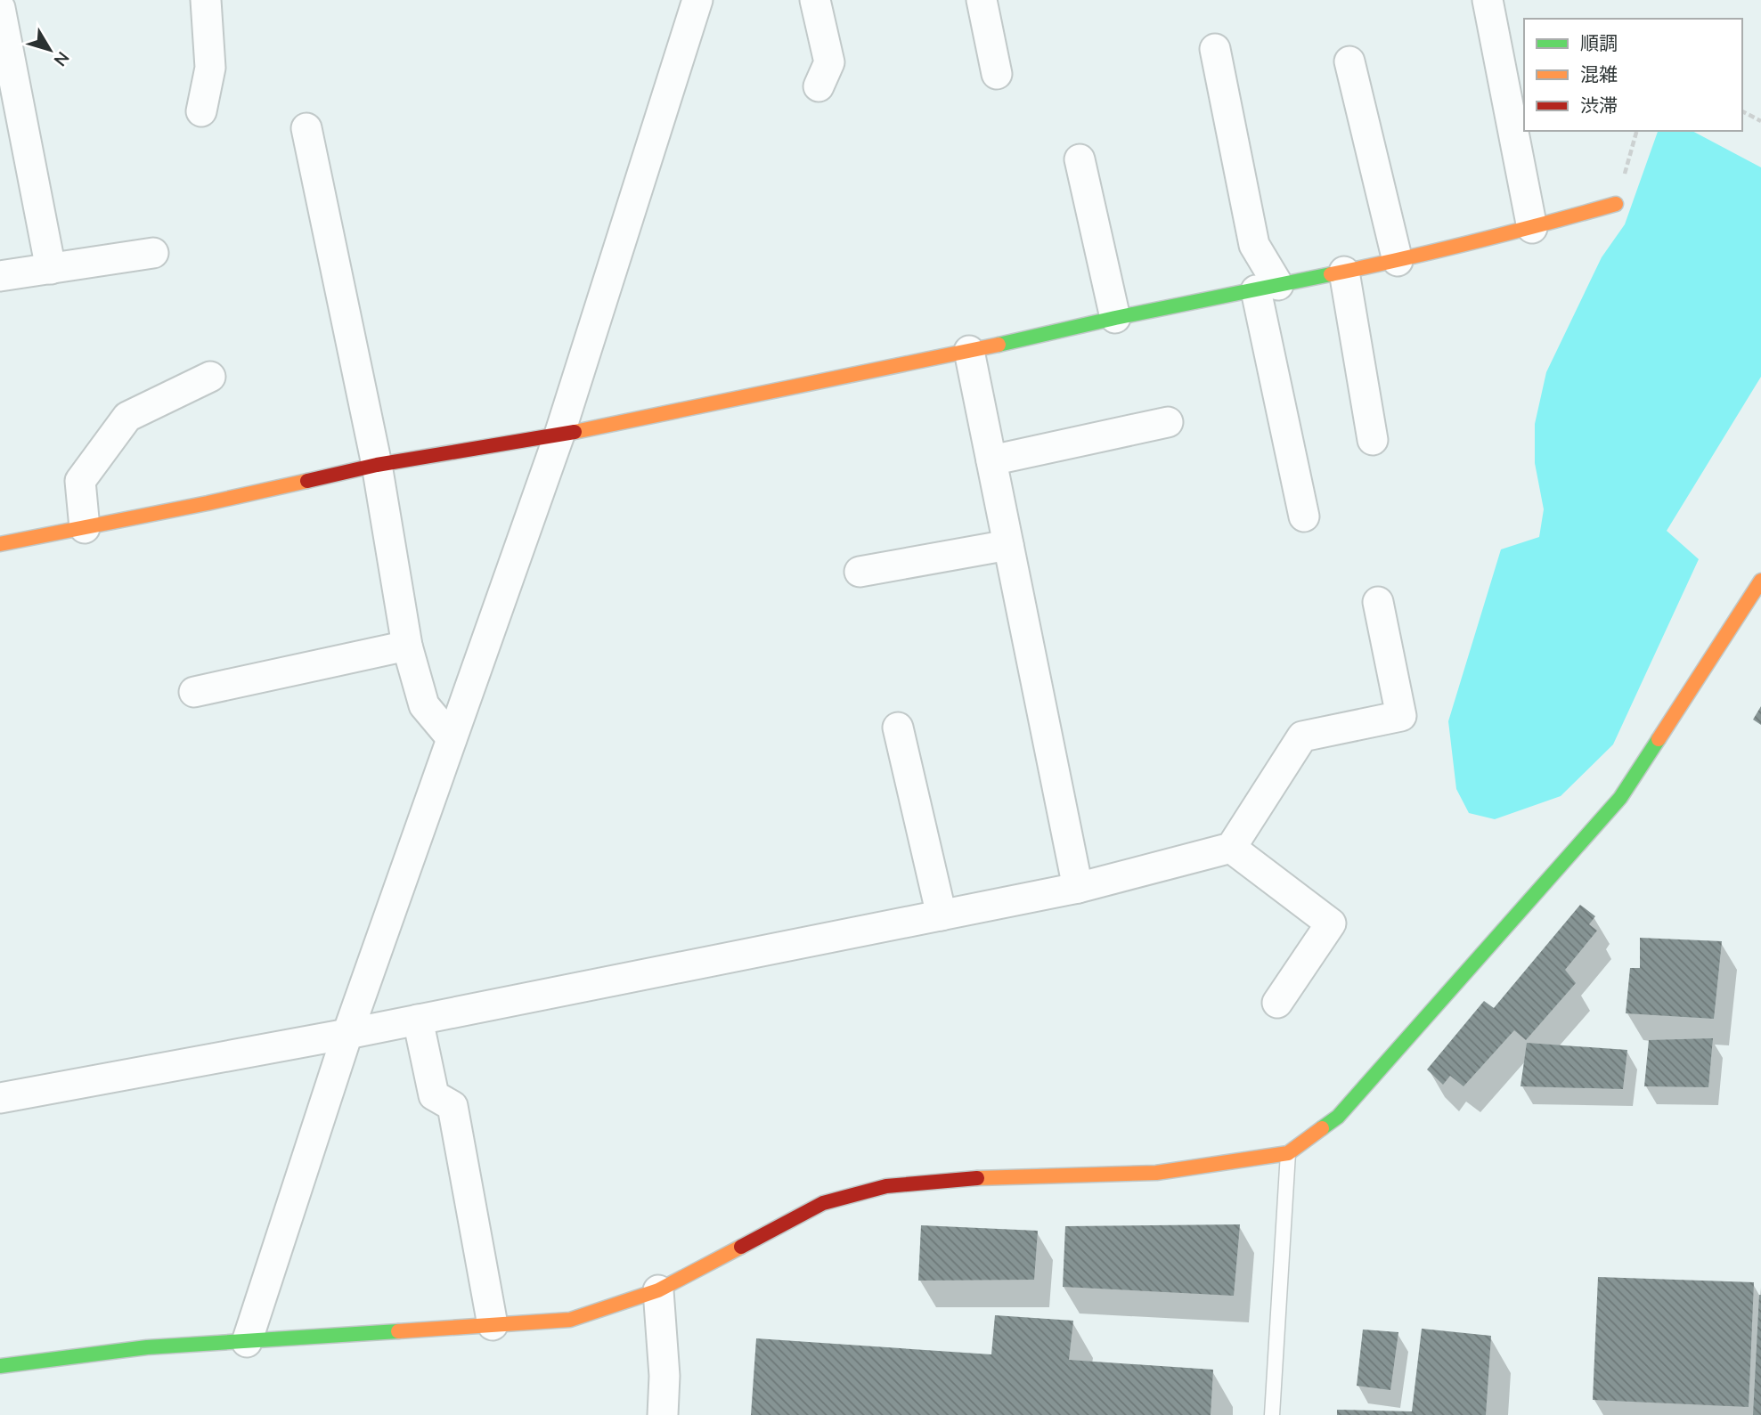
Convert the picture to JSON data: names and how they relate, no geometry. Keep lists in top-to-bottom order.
{
  "legend": ["順調", "混雑", "渋滞"],
  "north": "bottom right"
}
